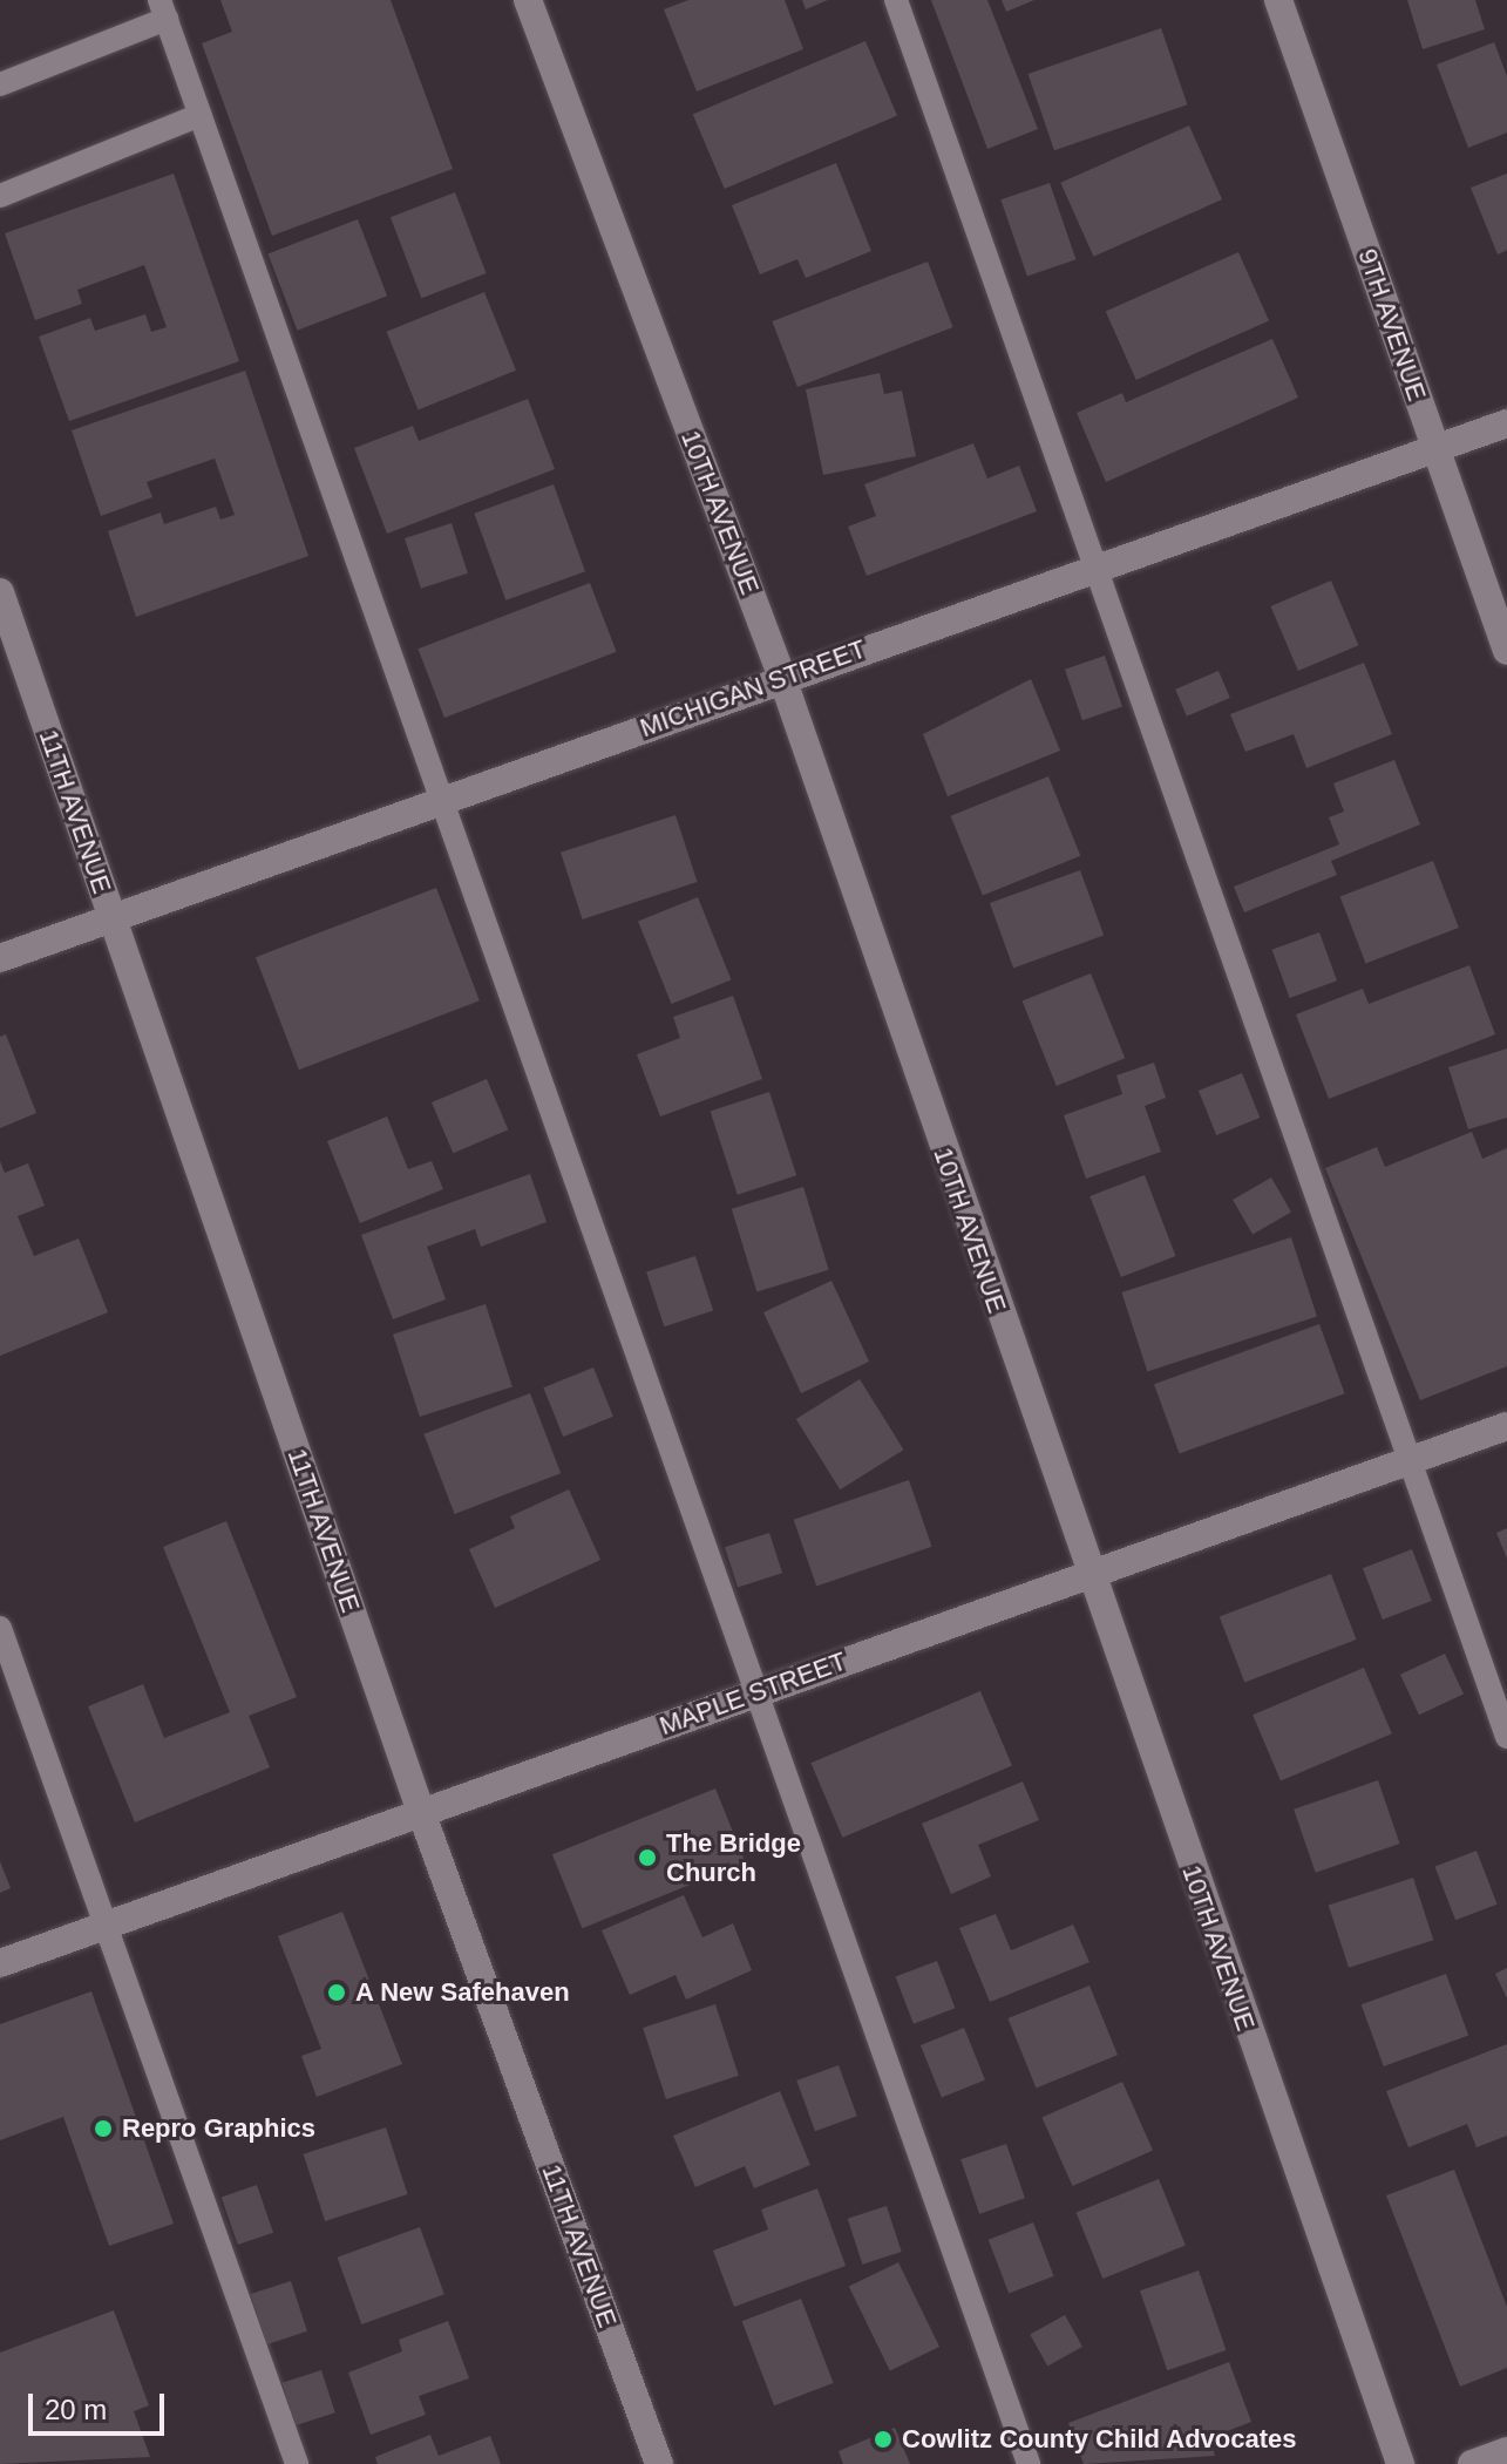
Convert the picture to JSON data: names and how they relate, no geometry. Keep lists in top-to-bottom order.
{
  "streets": {
    "street": [
      "9TH AVENUE",
      "10TH AVENUE",
      "MICHIGAN STREET",
      "11TH AVENUE",
      "MAPLE STREET"
    ]
  },
  "crossings": [
    ["9TH AVENUE", "MICHIGAN STREET"],
    ["10TH AVENUE", "MICHIGAN STREET"],
    ["10TH AVENUE", "MAPLE STREET"],
    ["MICHIGAN STREET", "11TH AVENUE"],
    ["11TH AVENUE", "MAPLE STREET"]
  ],
  "places": [
    "The Bridge Church",
    "A New Safehaven",
    "Repro Graphics",
    "Cowlitz County Child Advocates"
  ],
  "scale_bar": "20 m"
}
